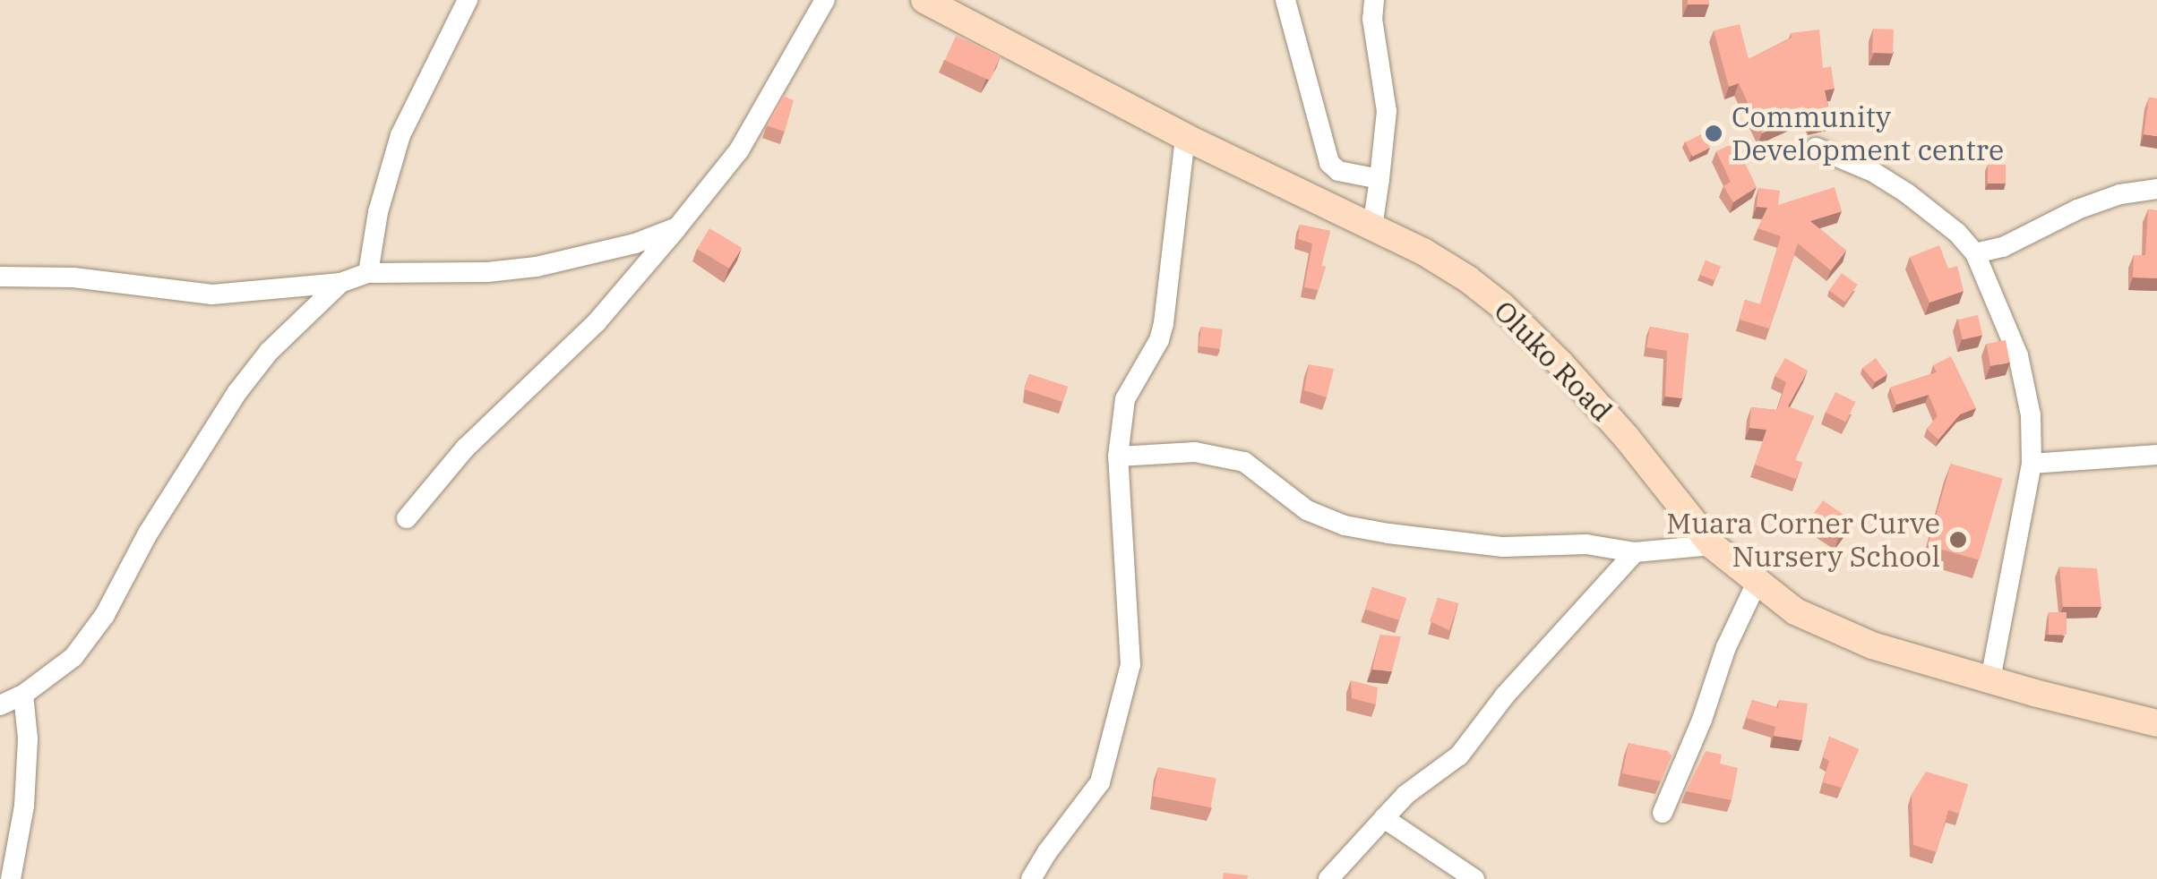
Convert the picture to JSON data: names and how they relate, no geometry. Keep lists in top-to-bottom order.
{
  "streets": {
    "main road": ["Oluko Road"]
  },
  "places": ["Community Development centre", "Muara Corner Curve Nursery School"]
}
